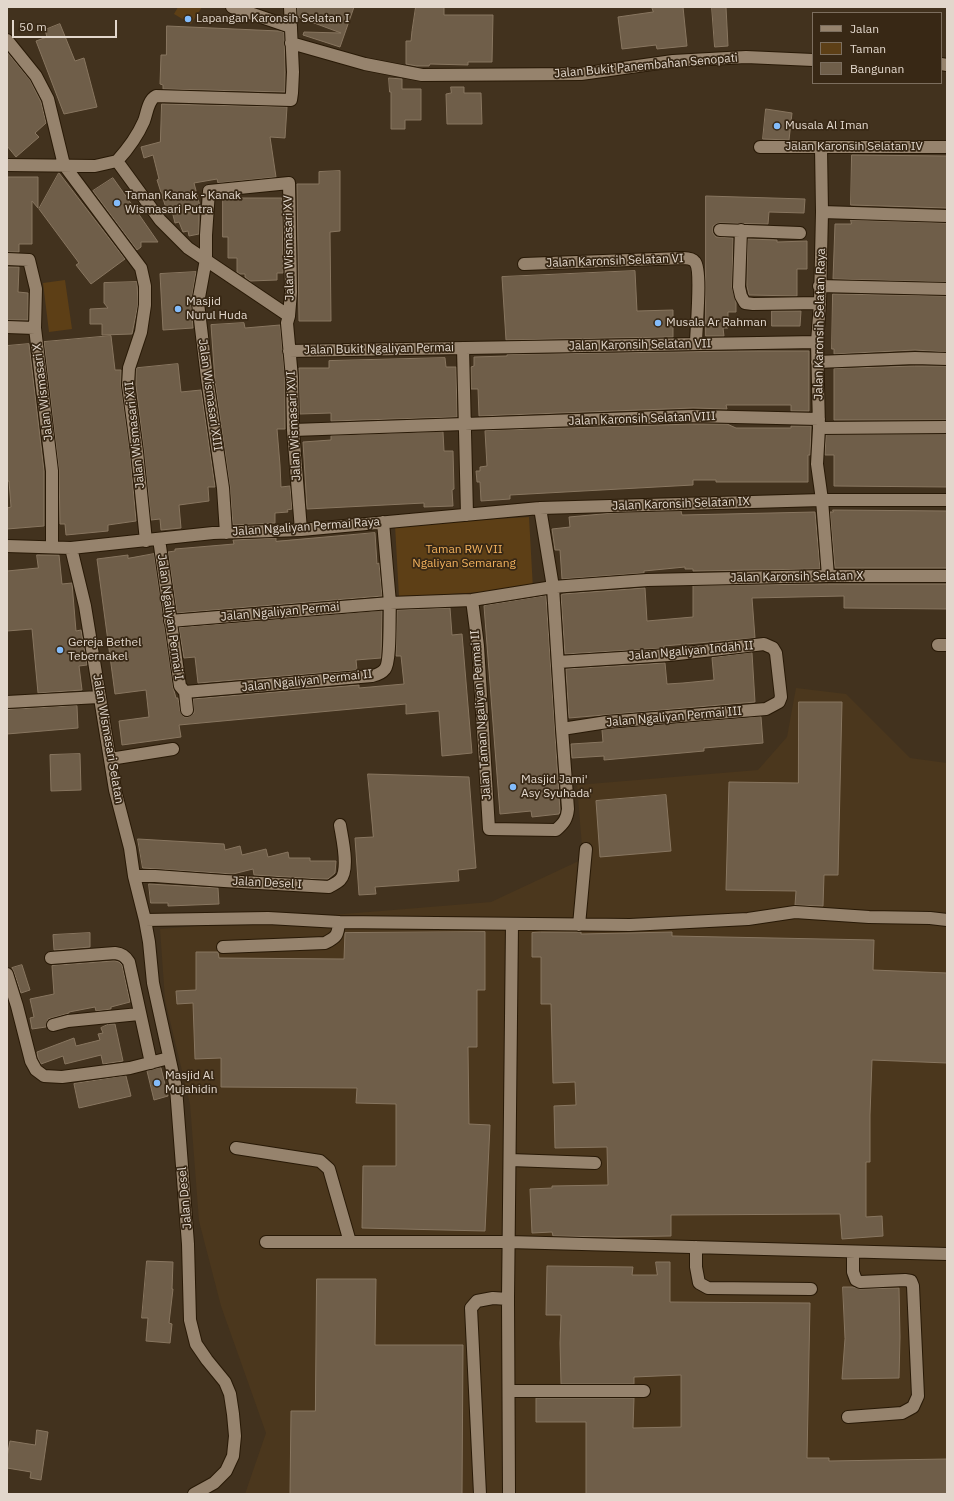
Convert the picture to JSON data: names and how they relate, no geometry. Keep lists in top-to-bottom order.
{
  "streets": {
    "street": [
      "Jalan Bukit Panembahan Senopati",
      "Jalan Karonsih Selatan IV",
      "Jalan Wismasari XV",
      "Jalan Karonsih Selatan VI",
      "Jalan Karonsih Selatan Raya",
      "Jalan Karonsih Selatan VII",
      "Jalan Bukit Ngaliyan Permai",
      "Jalan Wismasari X",
      "Jalan Wismasari XIII",
      "Jalan Karonsih Selatan VIII",
      "Jalan Wismasari XVI",
      "Jalan Wismasari XII",
      "Jalan Karonsih Selatan IX",
      "Jalan Ngaliyan Permai Raya",
      "Jalan Karonsih Selatan X",
      "Jalan Ngaliyan Permai",
      "Jalan Ngaliyan Permai I",
      "Jalan Ngaliyan Indah II",
      "Jalan Ngaliyan Permai II",
      "Jalan Taman Ngaliyan Permai II",
      "Jalan Ngaliyan Permai III",
      "Jalan Wismasari Selatan",
      "Jalan Desel I",
      "Jalan Desel"
    ]
  },
  "crossings": [
    ["Jalan Karonsih Selatan IV", "Jalan Karonsih Selatan Raya"],
    ["Jalan Wismasari XV", "Jalan Wismasari XIII"],
    ["Jalan Wismasari XV", "Jalan Wismasari XVI"],
    ["Jalan Karonsih Selatan VI", "Jalan Karonsih Selatan VII"],
    ["Jalan Karonsih Selatan Raya", "Jalan Karonsih Selatan VII"],
    ["Jalan Karonsih Selatan Raya", "Jalan Karonsih Selatan VIII"],
    ["Jalan Karonsih Selatan Raya", "Jalan Karonsih Selatan IX"],
    ["Jalan Karonsih Selatan Raya", "Jalan Karonsih Selatan X"],
    ["Jalan Karonsih Selatan VII", "Jalan Bukit Ngaliyan Permai"],
    ["Jalan Bukit Ngaliyan Permai", "Jalan Karonsih Selatan VIII"],
    ["Jalan Bukit Ngaliyan Permai", "Jalan Wismasari XVI"],
    ["Jalan Bukit Ngaliyan Permai", "Jalan Ngaliyan Permai Raya"],
    ["Jalan Wismasari XIII", "Jalan Ngaliyan Permai Raya"],
    ["Jalan Wismasari XVI", "Jalan Ngaliyan Permai Raya"],
    ["Jalan Wismasari XII", "Jalan Ngaliyan Permai Raya"],
    ["Jalan Karonsih Selatan IX", "Jalan Ngaliyan Permai Raya"],
    ["Jalan Ngaliyan Permai Raya", "Jalan Ngaliyan Permai I"],
    ["Jalan Ngaliyan Permai Raya", "Jalan Ngaliyan Permai II"],
    ["Jalan Ngaliyan Permai Raya", "Jalan Wismasari Selatan"],
    ["Jalan Ngaliyan Permai", "Jalan Ngaliyan Permai I"],
    ["Jalan Ngaliyan Permai", "Jalan Ngaliyan Permai II"],
    ["Jalan Ngaliyan Permai I", "Jalan Ngaliyan Permai II"],
    ["Jalan Ngaliyan Indah II", "Jalan Ngaliyan Permai III"],
    ["Jalan Taman Ngaliyan Permai II", "Jalan Ngaliyan Permai III"],
    ["Jalan Wismasari Selatan", "Jalan Desel I"],
    ["Jalan Wismasari Selatan", "Jalan Desel"],
    ["Jalan Desel I", "Jalan Desel"]
  ],
  "parks": ["Taman RW VII Ngaliyan Semarang"],
  "places": [
    "Lapangan Karonsih Selatan I",
    "Musala Al Iman",
    "Taman Kanak - Kanak Wismasari Putra",
    "Masjid Nurul Huda",
    "Musala Ar Rahman",
    "Gereja Bethel Tebernakel",
    "Masjid Jami' Asy Syuhada'",
    "Masjid Al Mujahidin"
  ],
  "legend": ["Jalan", "Taman", "Bangunan"],
  "scale_bar": "50 m"
}
